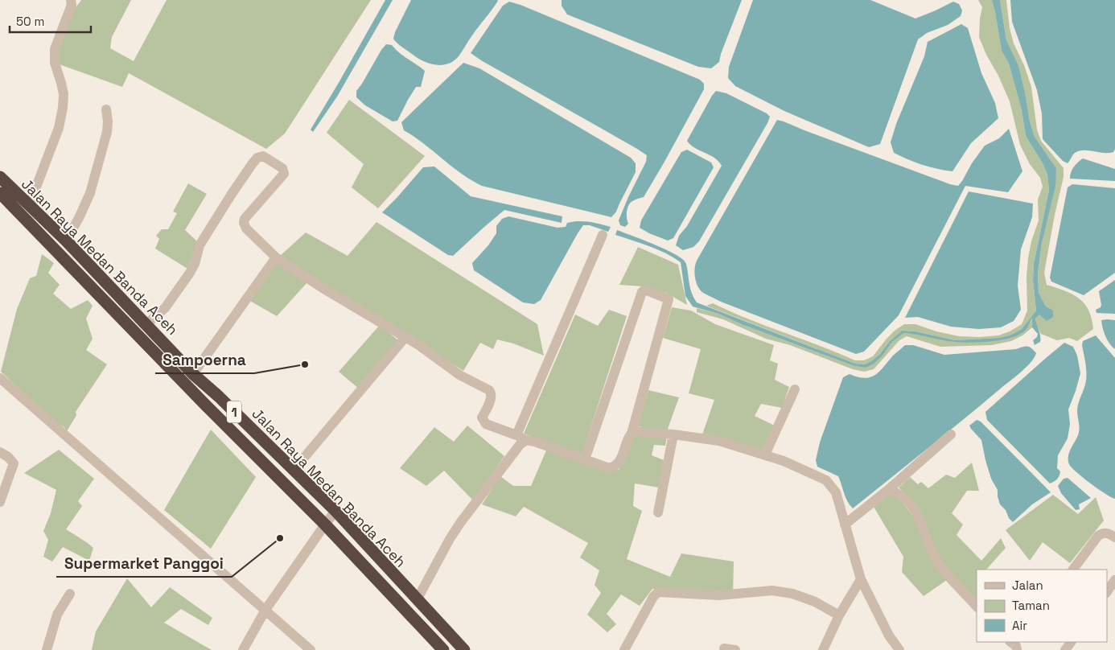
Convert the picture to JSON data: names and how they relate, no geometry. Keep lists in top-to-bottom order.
{
  "streets": {
    "highway": ["Jalan Raya Medan Banda Aceh", "1"]
  },
  "places": ["Sampoerna", "Supermarket Panggoi"],
  "legend": ["Jalan", "Taman", "Air"],
  "scale_bar": "50 m"
}
